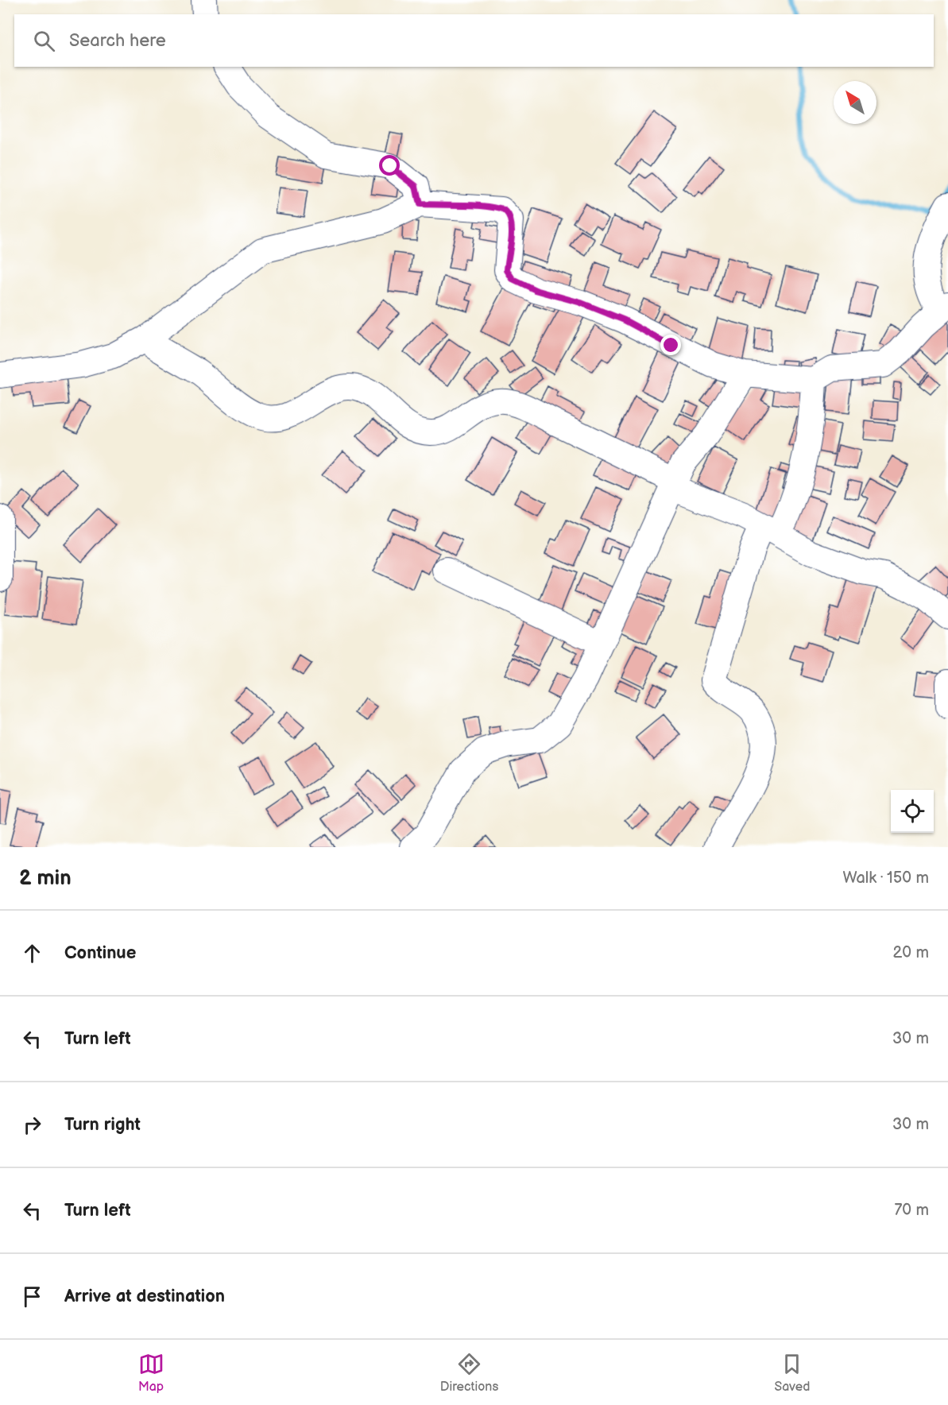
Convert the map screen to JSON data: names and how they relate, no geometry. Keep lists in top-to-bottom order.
{
  "north": "top left",
  "page": {
    "search": "Search here",
    "heading": ["2 min", "Walk · 150 m"],
    "list": [
      ["Continue", "20 m"],
      ["Turn left", "30 m"],
      ["Turn right", "30 m"],
      ["Turn left", "70 m"],
      "Arrive at destination"
    ],
    "nav": ["Map", "Directions", "Saved"]
  }
}
